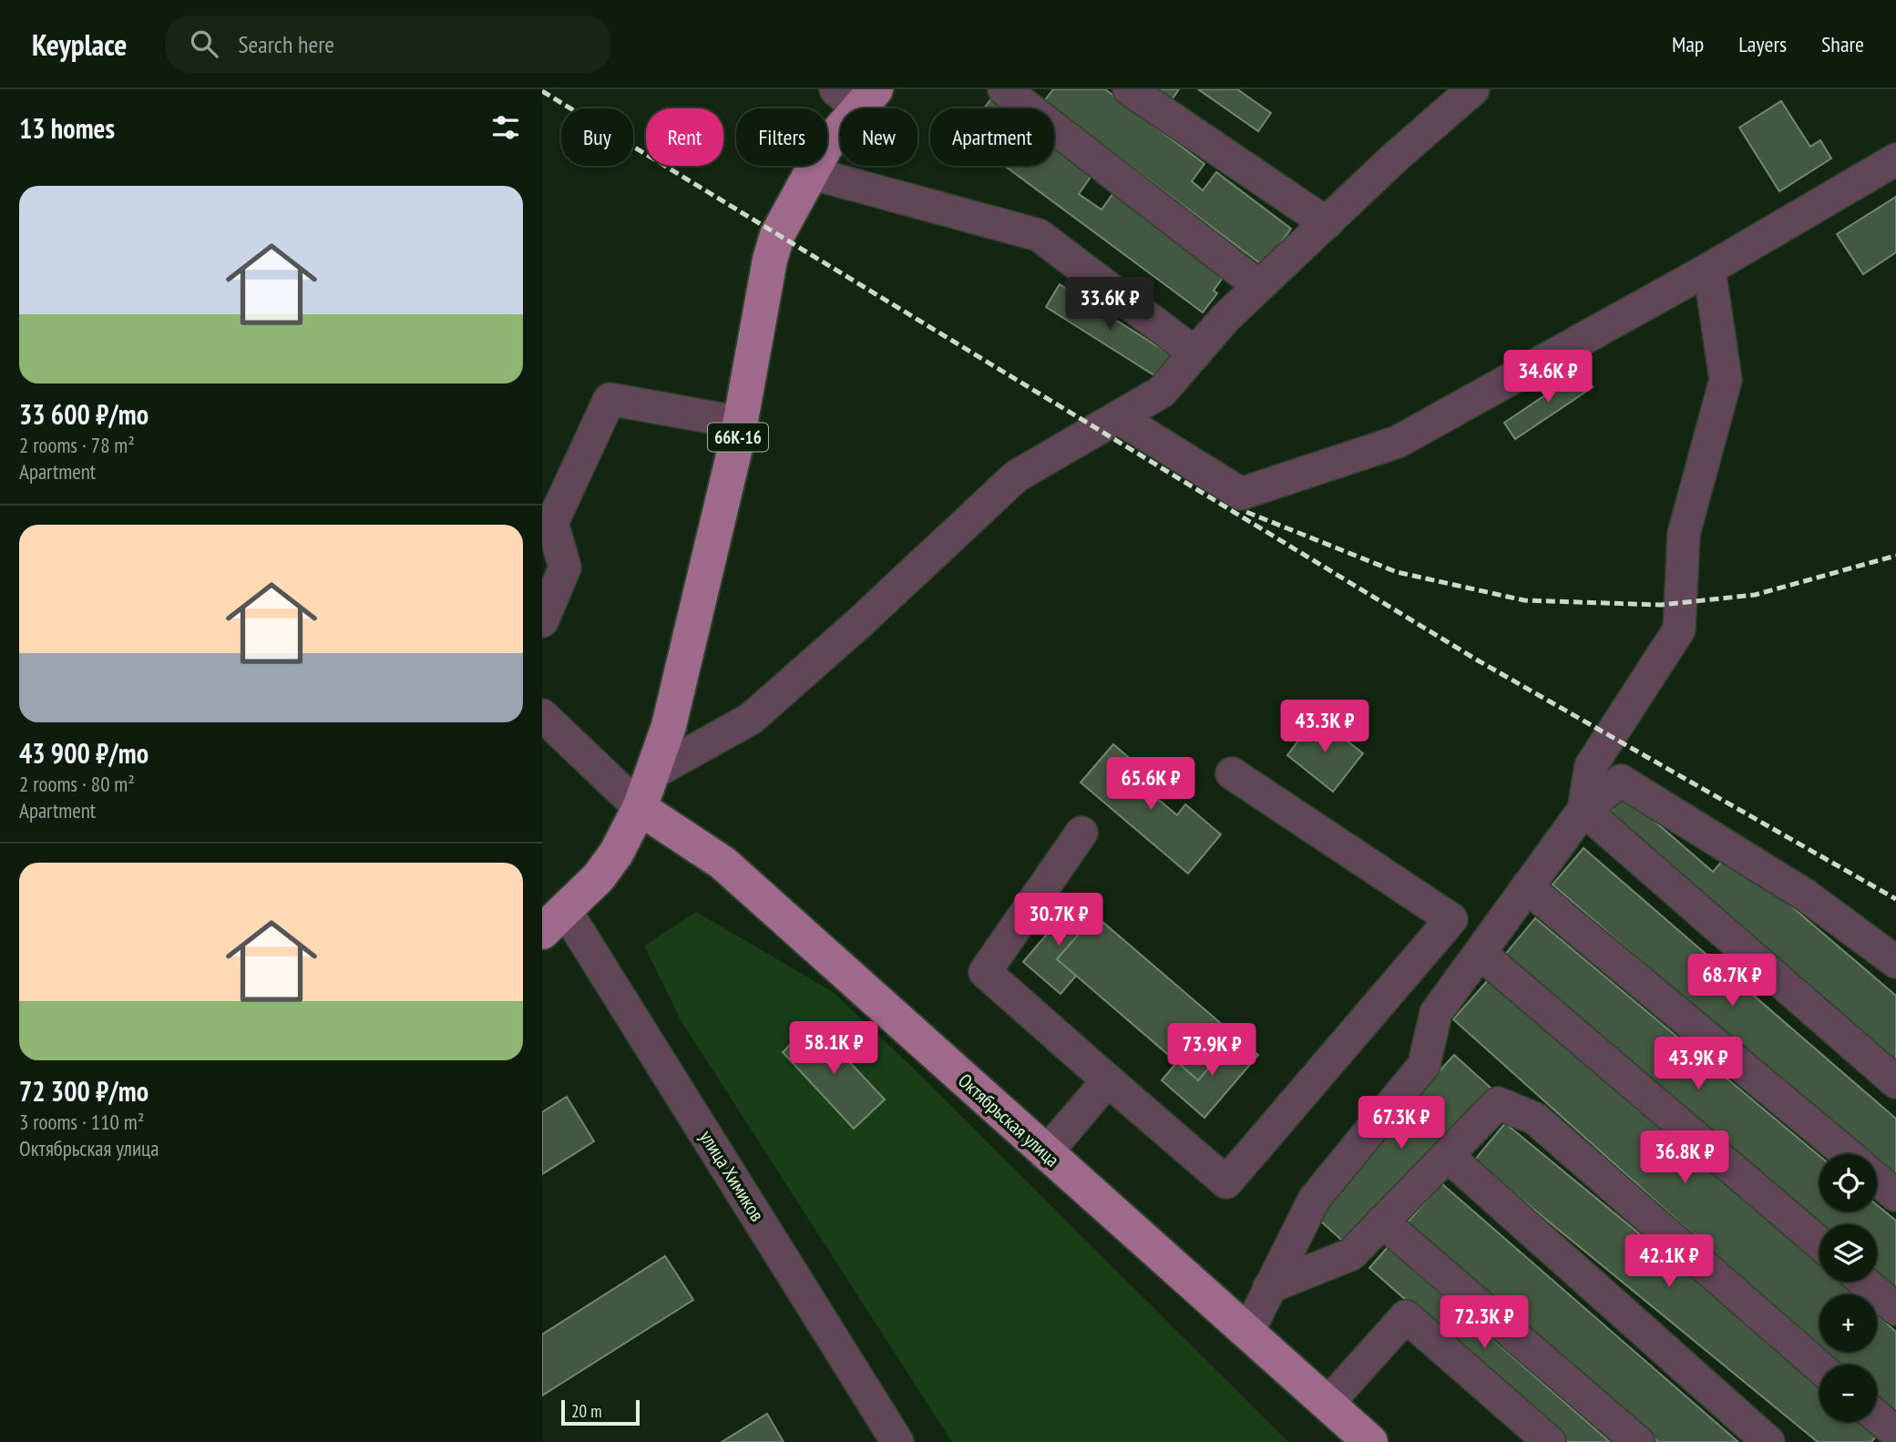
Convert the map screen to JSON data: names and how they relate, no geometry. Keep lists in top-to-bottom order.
{
  "streets": {
    "main road": ["66К-16", "Октябрьская улица"],
    "street": ["улица Химиков"]
  },
  "crossings": [
    ["66К-16", "Октябрьская улица"],
    ["66К-16", "улица Химиков"]
  ],
  "scale_bar": "20 m",
  "page": {
    "header": "Keyplace",
    "search": "Search here",
    "nav": ["Map", "Layers", "Share"],
    "heading": "13 homes",
    "chip": [
      "Buy",
      "Rent",
      "Filters",
      "New",
      "Apartment"
    ],
    "list": [
      {
        "name": "33 600 ₽/mo",
        "note": "2 rooms · 78 m² · Apartment"
      },
      {
        "name": "43 900 ₽/mo",
        "note": "2 rooms · 80 m² · Apartment"
      },
      {
        "name": "72 300 ₽/mo",
        "note": "3 rooms · 110 m² · Октябрьская улица"
      }
    ],
    "price": [
      "33.6K ₽",
      "34.6K ₽",
      "43.3K ₽",
      "65.6K ₽",
      "30.7K ₽",
      "68.7K ₽",
      "58.1K ₽",
      "73.9K ₽",
      "43.9K ₽",
      "67.3K ₽",
      "36.8K ₽",
      "42.1K ₽",
      "72.3K ₽"
    ],
    "map_buttons": ["+", "−"],
    "scale": "20 m"
  }
}
